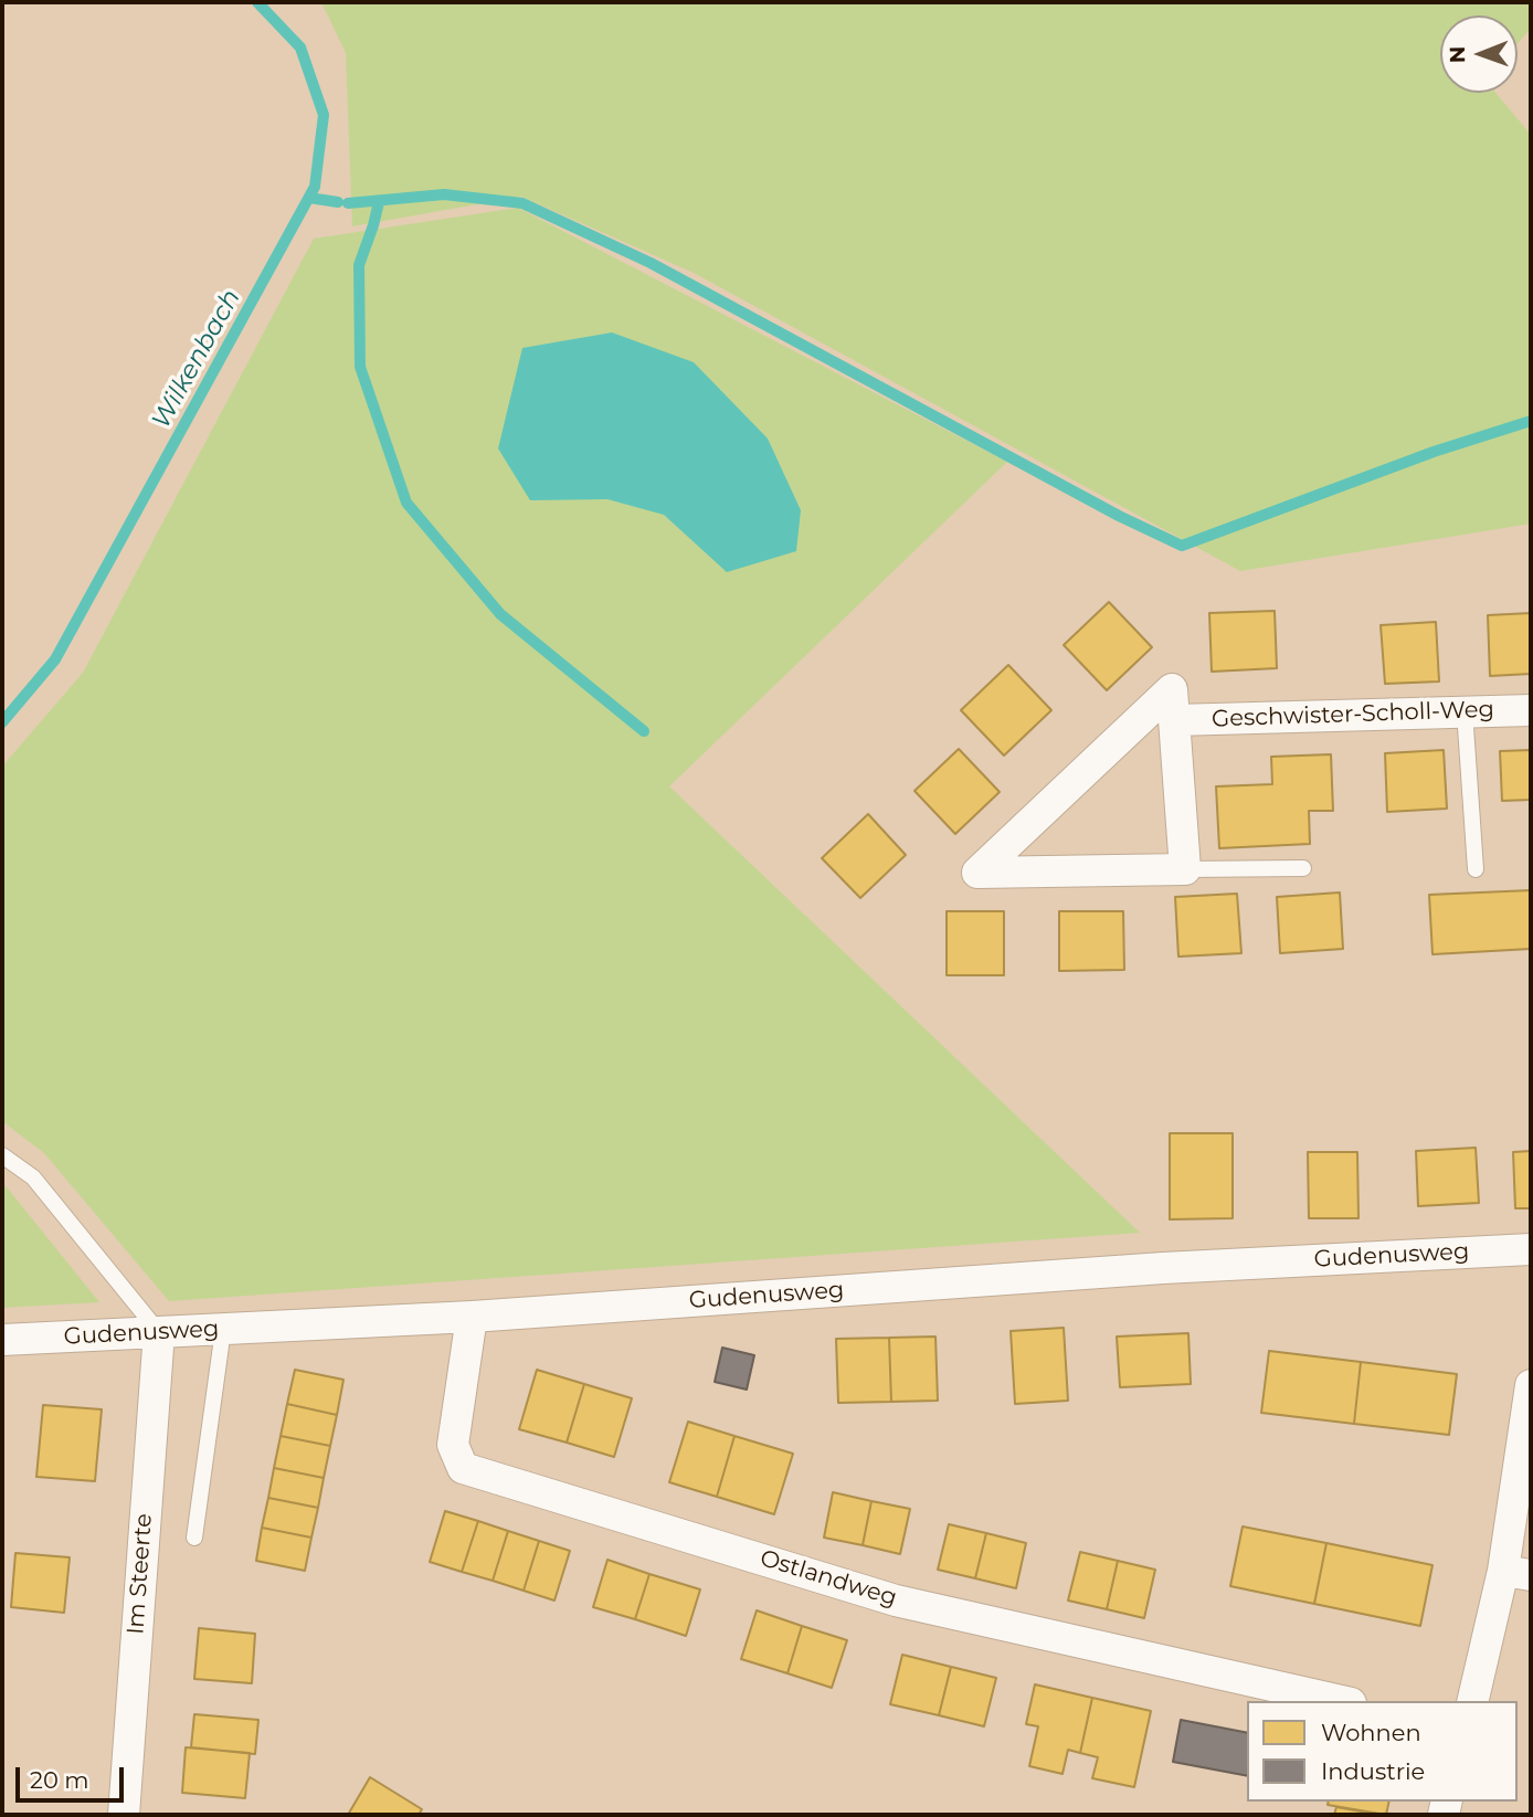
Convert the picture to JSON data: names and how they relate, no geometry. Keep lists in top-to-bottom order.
{
  "streets": {
    "street": [
      "Geschwister-Scholl-Weg",
      "Gudenusweg",
      "Im Steerte",
      "Ostlandweg"
    ]
  },
  "crossings": [
    ["Gudenusweg", "Im Steerte"],
    ["Gudenusweg", "Ostlandweg"]
  ],
  "water": ["Wilkenbach"],
  "legend": ["Wohnen", "Industrie"],
  "scale_bar": "20 m",
  "north": "left"
}
